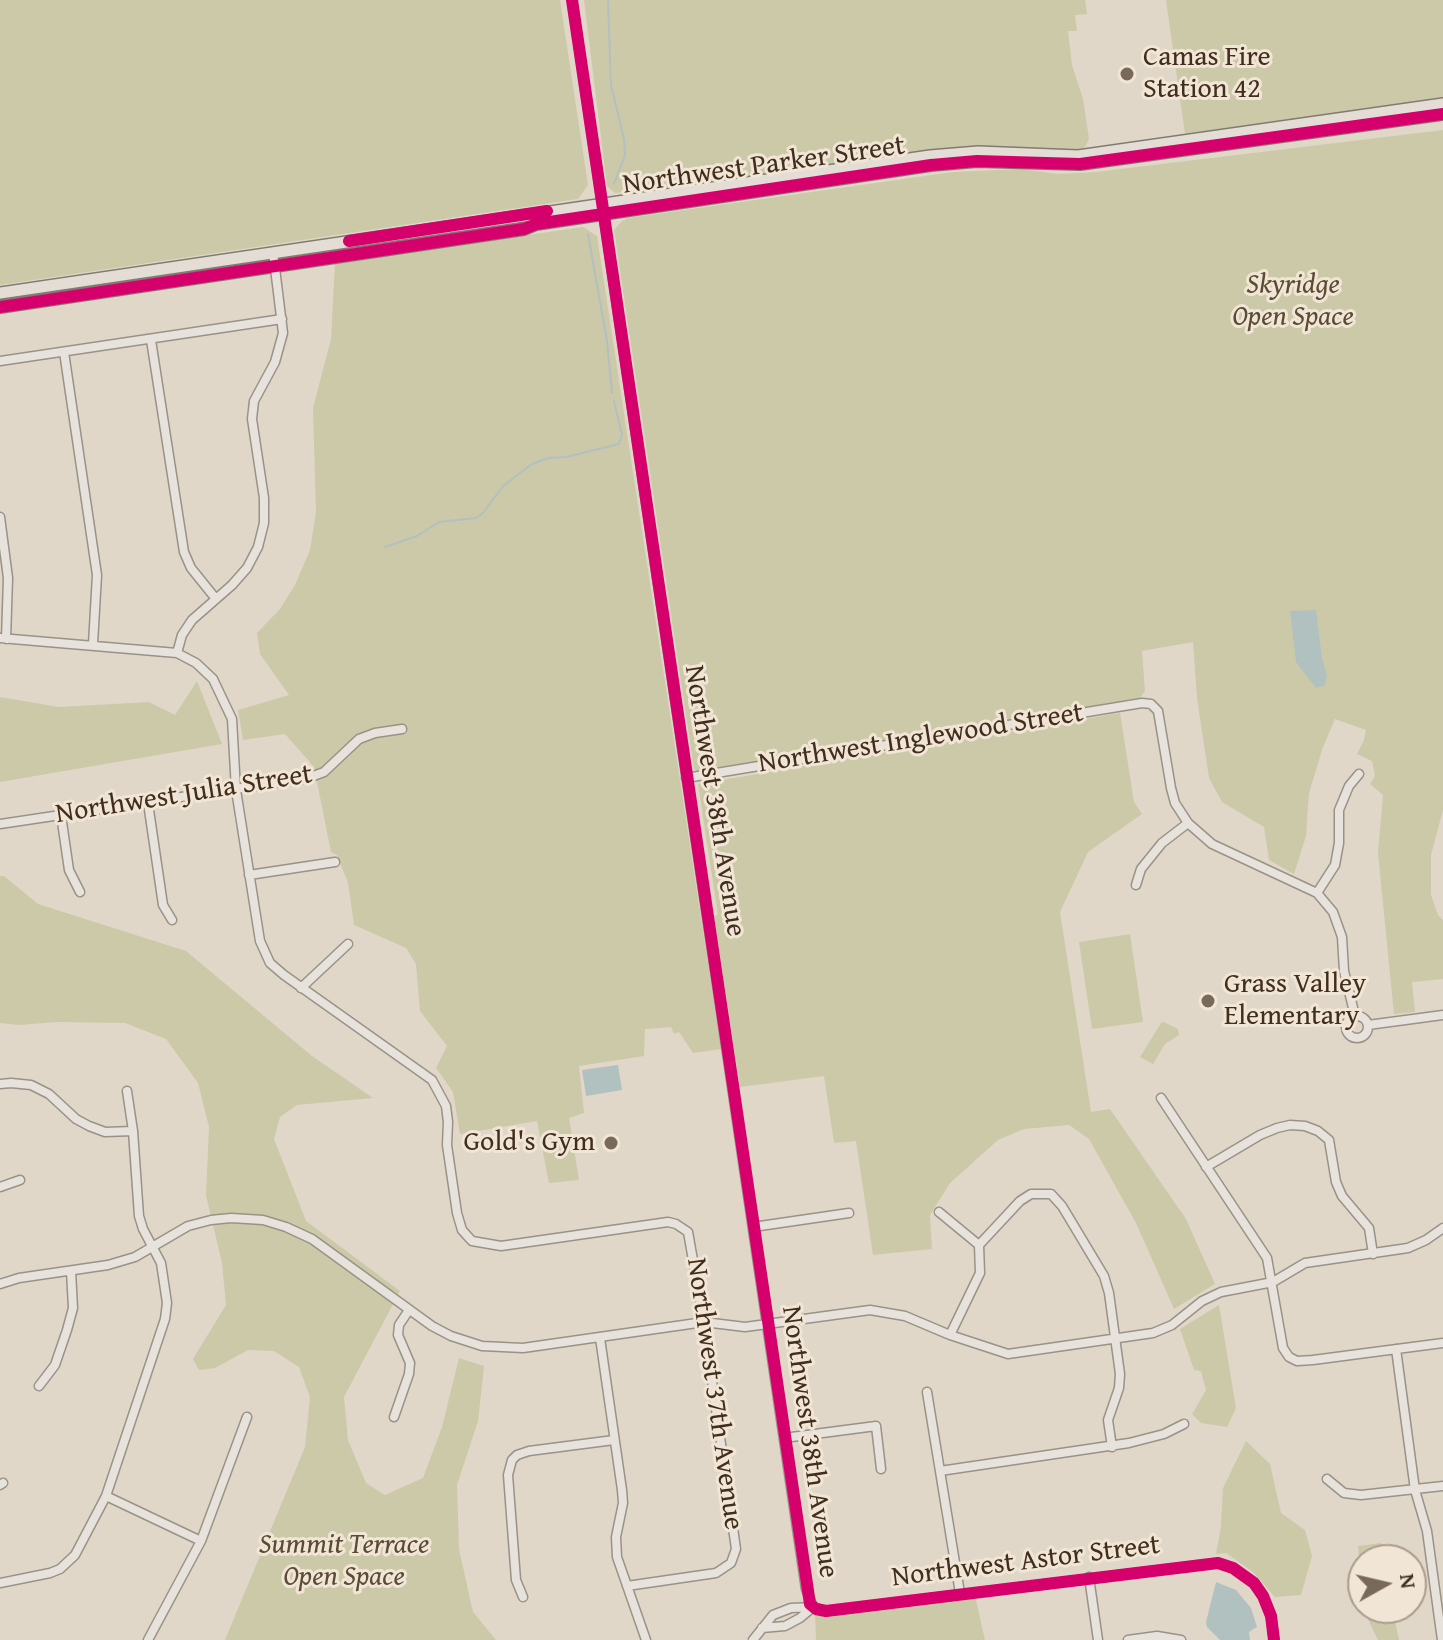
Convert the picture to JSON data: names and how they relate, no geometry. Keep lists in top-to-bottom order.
{
  "streets": {
    "main road": ["Northwest Parker Street"],
    "street": [
      "Northwest Inglewood Street",
      "Northwest Julia Street",
      "Northwest 38th Avenue",
      "Northwest 37th Avenue",
      "Northwest Astor Street"
    ]
  },
  "crossings": [
    ["Northwest Parker Street", "Northwest 38th Avenue"],
    ["Northwest Inglewood Street", "Northwest 38th Avenue"],
    ["Northwest 38th Avenue", "Northwest Astor Street"]
  ],
  "parks": ["Skyridge Open Space", "Summit Terrace Open Space"],
  "places": ["Camas Fire Station 42", "Grass Valley Elementary", "Gold's Gym"],
  "north": "right"
}
